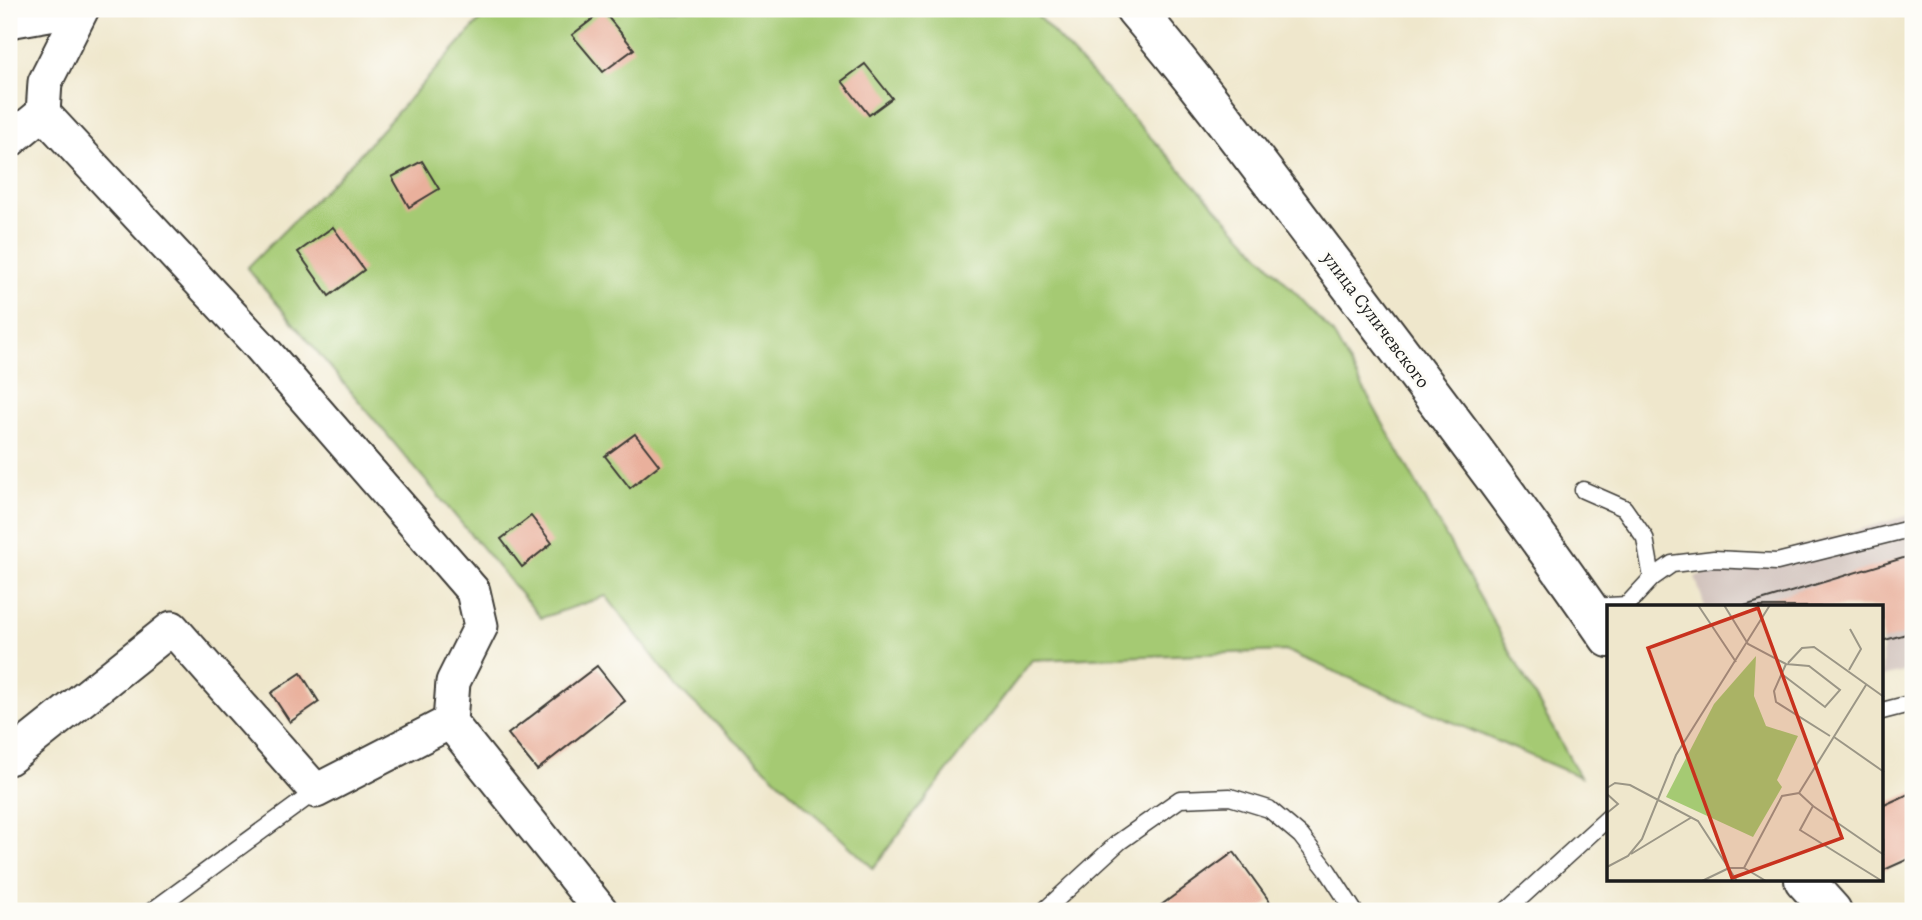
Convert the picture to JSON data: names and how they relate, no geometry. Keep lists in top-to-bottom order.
{
  "streets": {
    "street": ["улица Суличевского"]
  }
}
